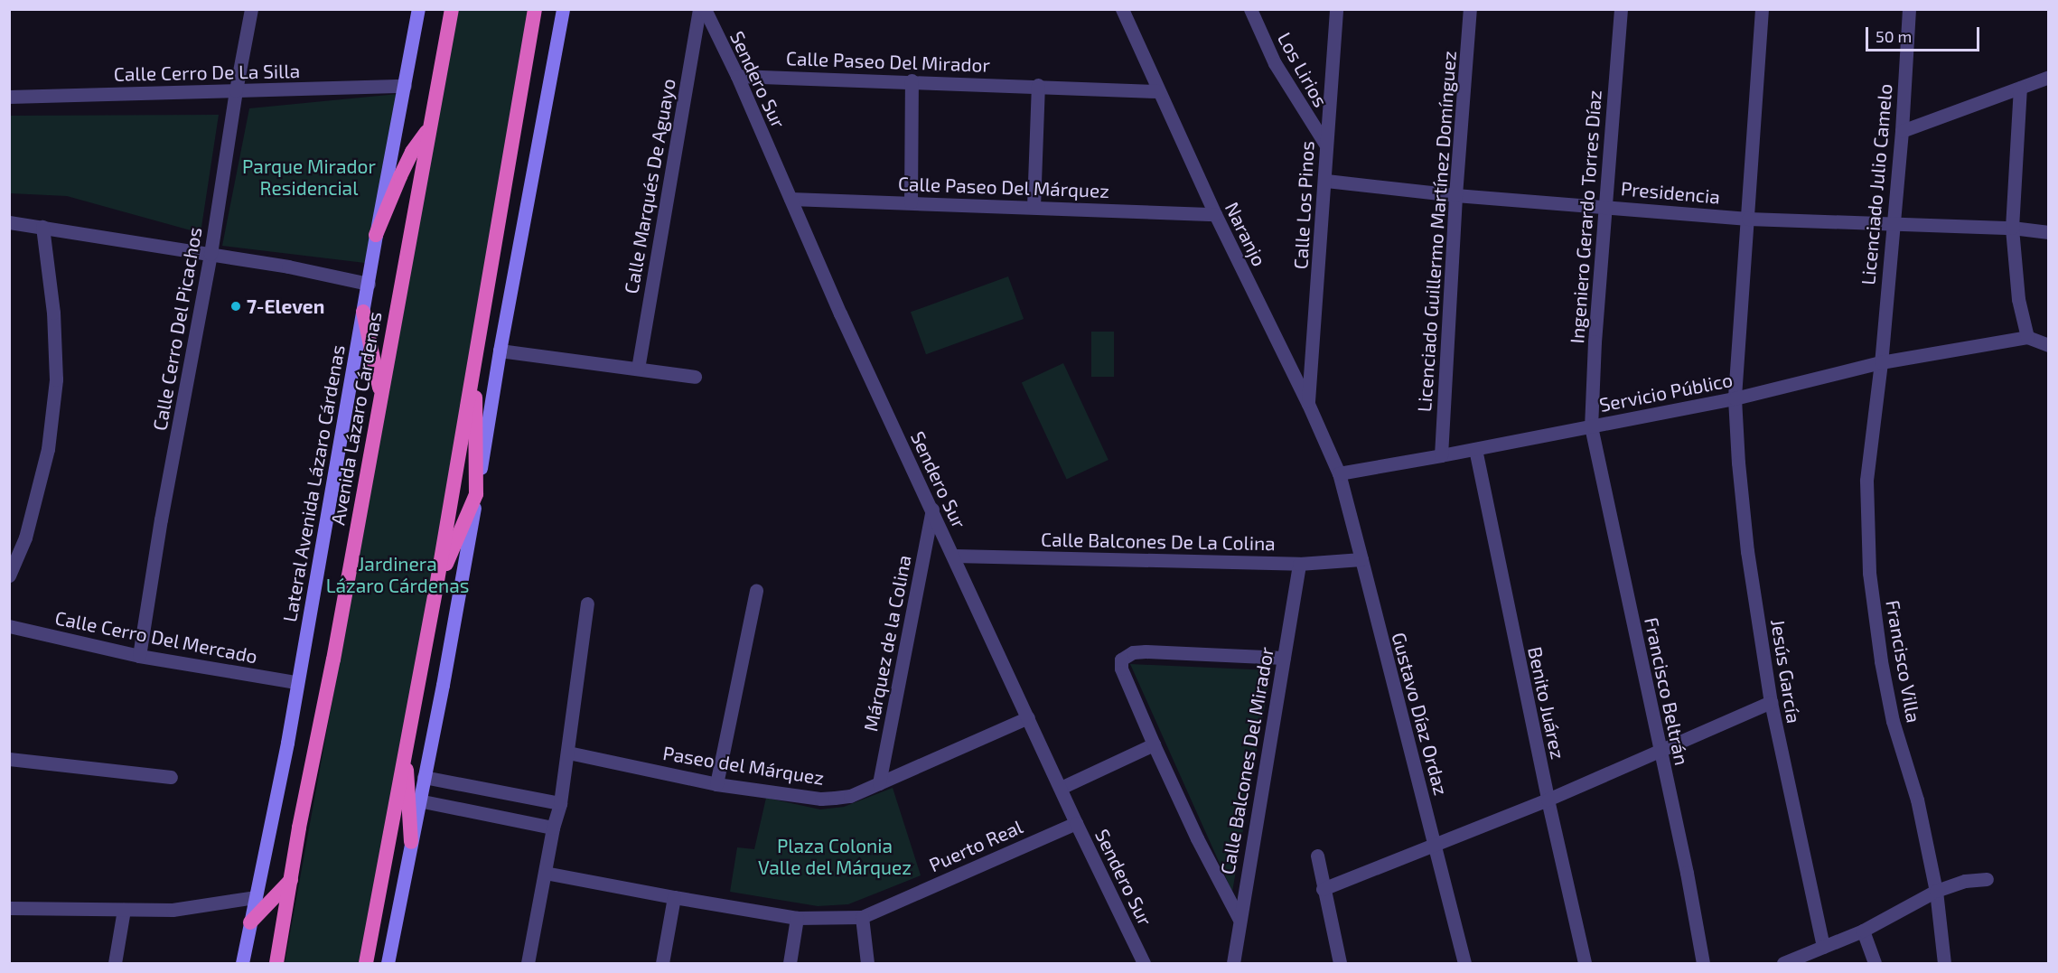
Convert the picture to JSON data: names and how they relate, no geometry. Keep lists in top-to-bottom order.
{
  "streets": {
    "highway": ["Avenida Lázaro Cárdenas"],
    "main road": ["Lateral Avenida Lázaro Cárdenas"],
    "street": [
      "Calle Paseo Del Mirador",
      "Los Lirios",
      "Calle Cerro De La Silla",
      "Sendero Sur",
      "Licenciado Julio Camelo",
      "Calle Marqués De Aguayo",
      "Calle Paseo Del Márquez",
      "Presidencia",
      "Calle Los Pinos",
      "Ingeniero Gerardo Torres Díaz",
      "Licenciado Guillermo Martínez Domínguez",
      "Naranjo",
      "Calle Cerro Del Picachos",
      "Servicio Público",
      "Calle Balcones De La Colina",
      "Calle Cerro Del Mercado",
      "Márquez de la Colina",
      "Francisco Villa",
      "Jesús García",
      "Francisco Beltrán",
      "Benito Juárez",
      "Gustavo Díaz Ordaz",
      "Calle Balcones Del Mirador",
      "Paseo del Márquez",
      "Puerto Real"
    ]
  },
  "crossings": [
    ["Calle Paseo Del Mirador", "Sendero Sur"],
    ["Calle Paseo Del Mirador", "Naranjo"],
    ["Los Lirios", "Calle Los Pinos"],
    ["Calle Cerro De La Silla", "Calle Cerro Del Picachos"],
    ["Calle Cerro De La Silla", "Lateral Avenida Lázaro Cárdenas"],
    ["Sendero Sur", "Calle Paseo Del Márquez"],
    ["Sendero Sur", "Calle Balcones De La Colina"],
    ["Sendero Sur", "Márquez de la Colina"],
    ["Sendero Sur", "Paseo del Márquez"],
    ["Sendero Sur", "Puerto Real"],
    ["Licenciado Julio Camelo", "Presidencia"],
    ["Licenciado Julio Camelo", "Servicio Público"],
    ["Licenciado Julio Camelo", "Francisco Villa"],
    ["Calle Paseo Del Márquez", "Naranjo"],
    ["Presidencia", "Calle Los Pinos"],
    ["Presidencia", "Ingeniero Gerardo Torres Díaz"],
    ["Presidencia", "Licenciado Guillermo Martínez Domínguez"],
    ["Presidencia", "Jesús García"],
    ["Calle Los Pinos", "Naranjo"],
    ["Ingeniero Gerardo Torres Díaz", "Servicio Público"],
    ["Ingeniero Gerardo Torres Díaz", "Francisco Beltrán"],
    ["Licenciado Guillermo Martínez Domínguez", "Servicio Público"],
    ["Naranjo", "Servicio Público"],
    ["Naranjo", "Gustavo Díaz Ordaz"],
    ["Calle Cerro Del Picachos", "Calle Cerro Del Mercado"],
    ["Servicio Público", "Francisco Villa"],
    ["Servicio Público", "Jesús García"],
    ["Servicio Público", "Francisco Beltrán"],
    ["Servicio Público", "Benito Juárez"],
    ["Servicio Público", "Gustavo Díaz Ordaz"],
    ["Lateral Avenida Lázaro Cárdenas", "Calle Cerro Del Mercado"],
    ["Calle Balcones De La Colina", "Gustavo Díaz Ordaz"],
    ["Calle Balcones De La Colina", "Calle Balcones Del Mirador"],
    ["Márquez de la Colina", "Paseo del Márquez"]
  ],
  "parks": ["Parque Mirador Residencial", "Jardinera Lázaro Cárdenas", "Plaza Colonia Valle del Márquez"],
  "places": ["7-Eleven"],
  "scale_bar": "50 m"
}
